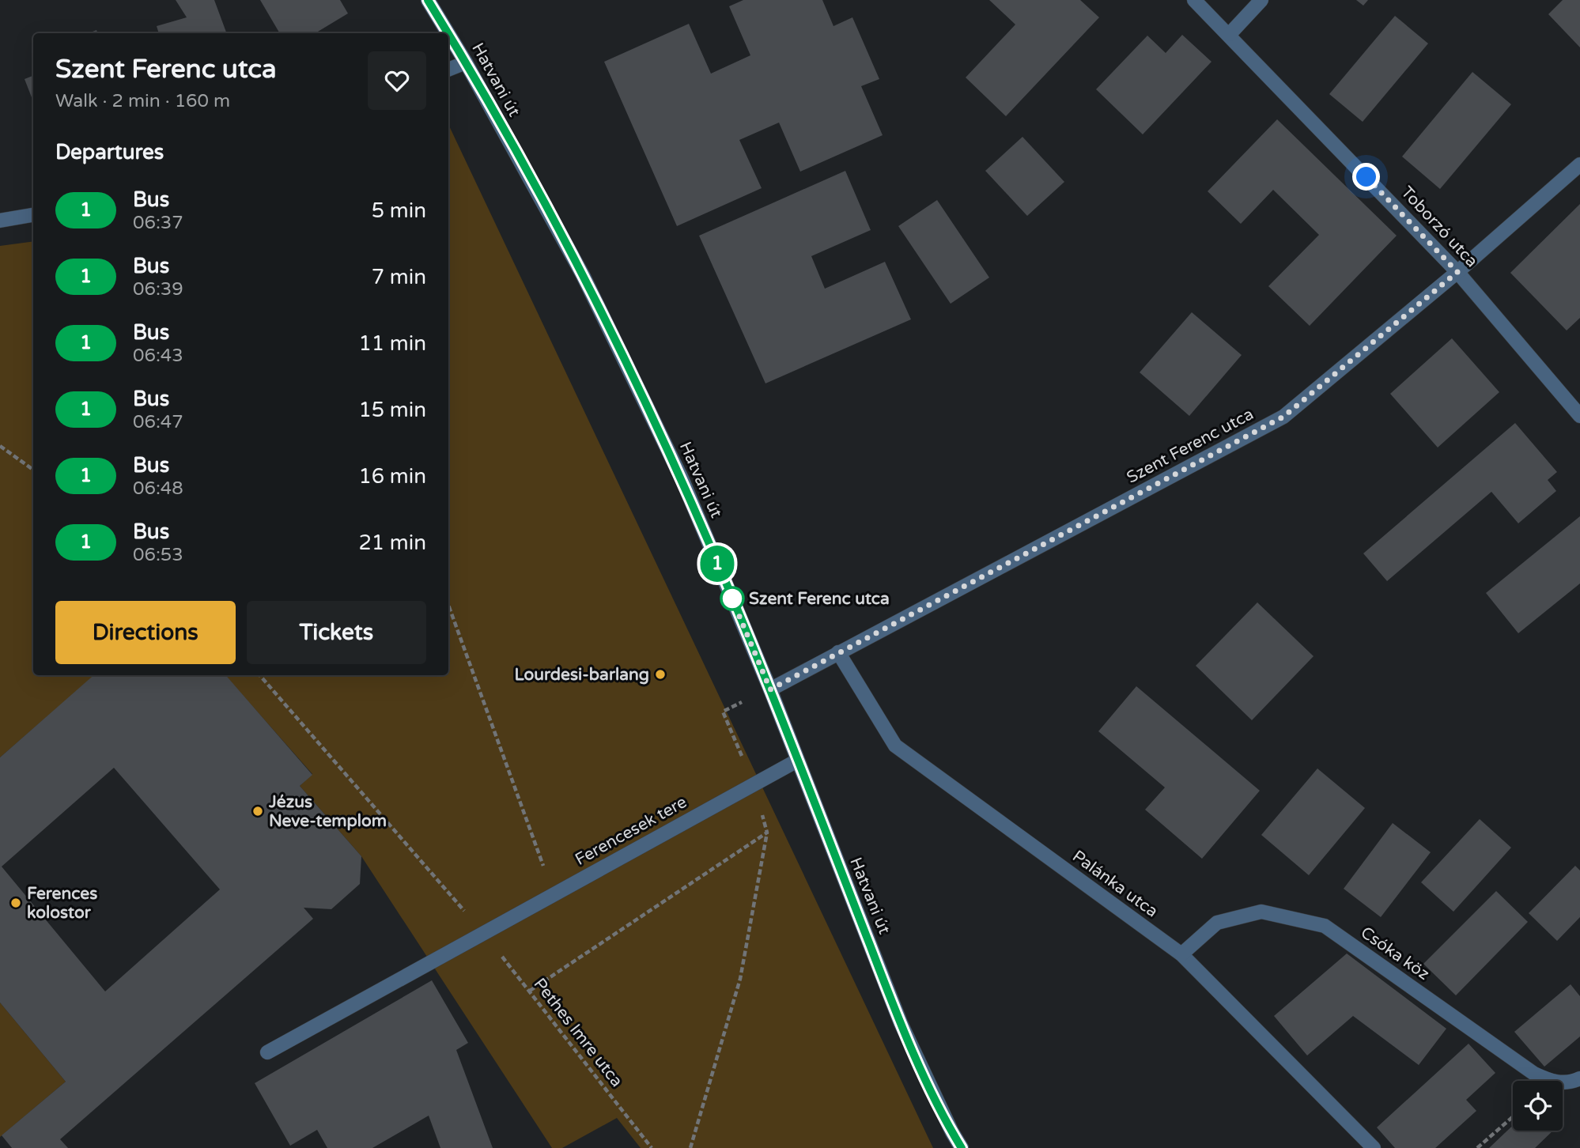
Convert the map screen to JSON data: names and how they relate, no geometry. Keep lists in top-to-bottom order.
{
  "streets": {
    "street": [
      "Hatvani út",
      "Toborzó utca",
      "Szent Ferenc utca",
      "Ferencesek tere",
      "Palánka utca",
      "Csóka köz"
    ],
    "path": ["Pethes Imre utca"]
  },
  "crossings": [
    ["Hatvani út", "Szent Ferenc utca"],
    ["Hatvani út", "Ferencesek tere"],
    ["Toborzó utca", "Szent Ferenc utca"],
    ["Szent Ferenc utca", "Palánka utca"],
    ["Ferencesek tere", "Pethes Imre utca"],
    ["Palánka utca", "Csóka köz"]
  ],
  "places": [
    "Szent Ferenc utca",
    "Lourdesi-barlang",
    "Jézus Neve-templom",
    "Ferences kolostor"
  ],
  "lines": ["bus line 1"],
  "page": {
    "on_map": "1",
    "heading": [
      ["Szent Ferenc utca", "Walk · 2 min · 160 m"],
      "Departures"
    ],
    "list": [
      {
        "mark": "1",
        "name": "Bus",
        "note": "06:37",
        "value": "5 min"
      },
      {
        "mark": "1",
        "name": "Bus",
        "note": "06:39",
        "value": "7 min"
      },
      {
        "mark": "1",
        "name": "Bus",
        "note": "06:43",
        "value": "11 min"
      },
      {
        "mark": "1",
        "name": "Bus",
        "note": "06:47",
        "value": "15 min"
      },
      {
        "mark": "1",
        "name": "Bus",
        "note": "06:48",
        "value": "16 min"
      },
      {
        "mark": "1",
        "name": "Bus",
        "note": "06:53",
        "value": "21 min"
      }
    ],
    "buttons": ["Directions", "Tickets"]
  }
}
